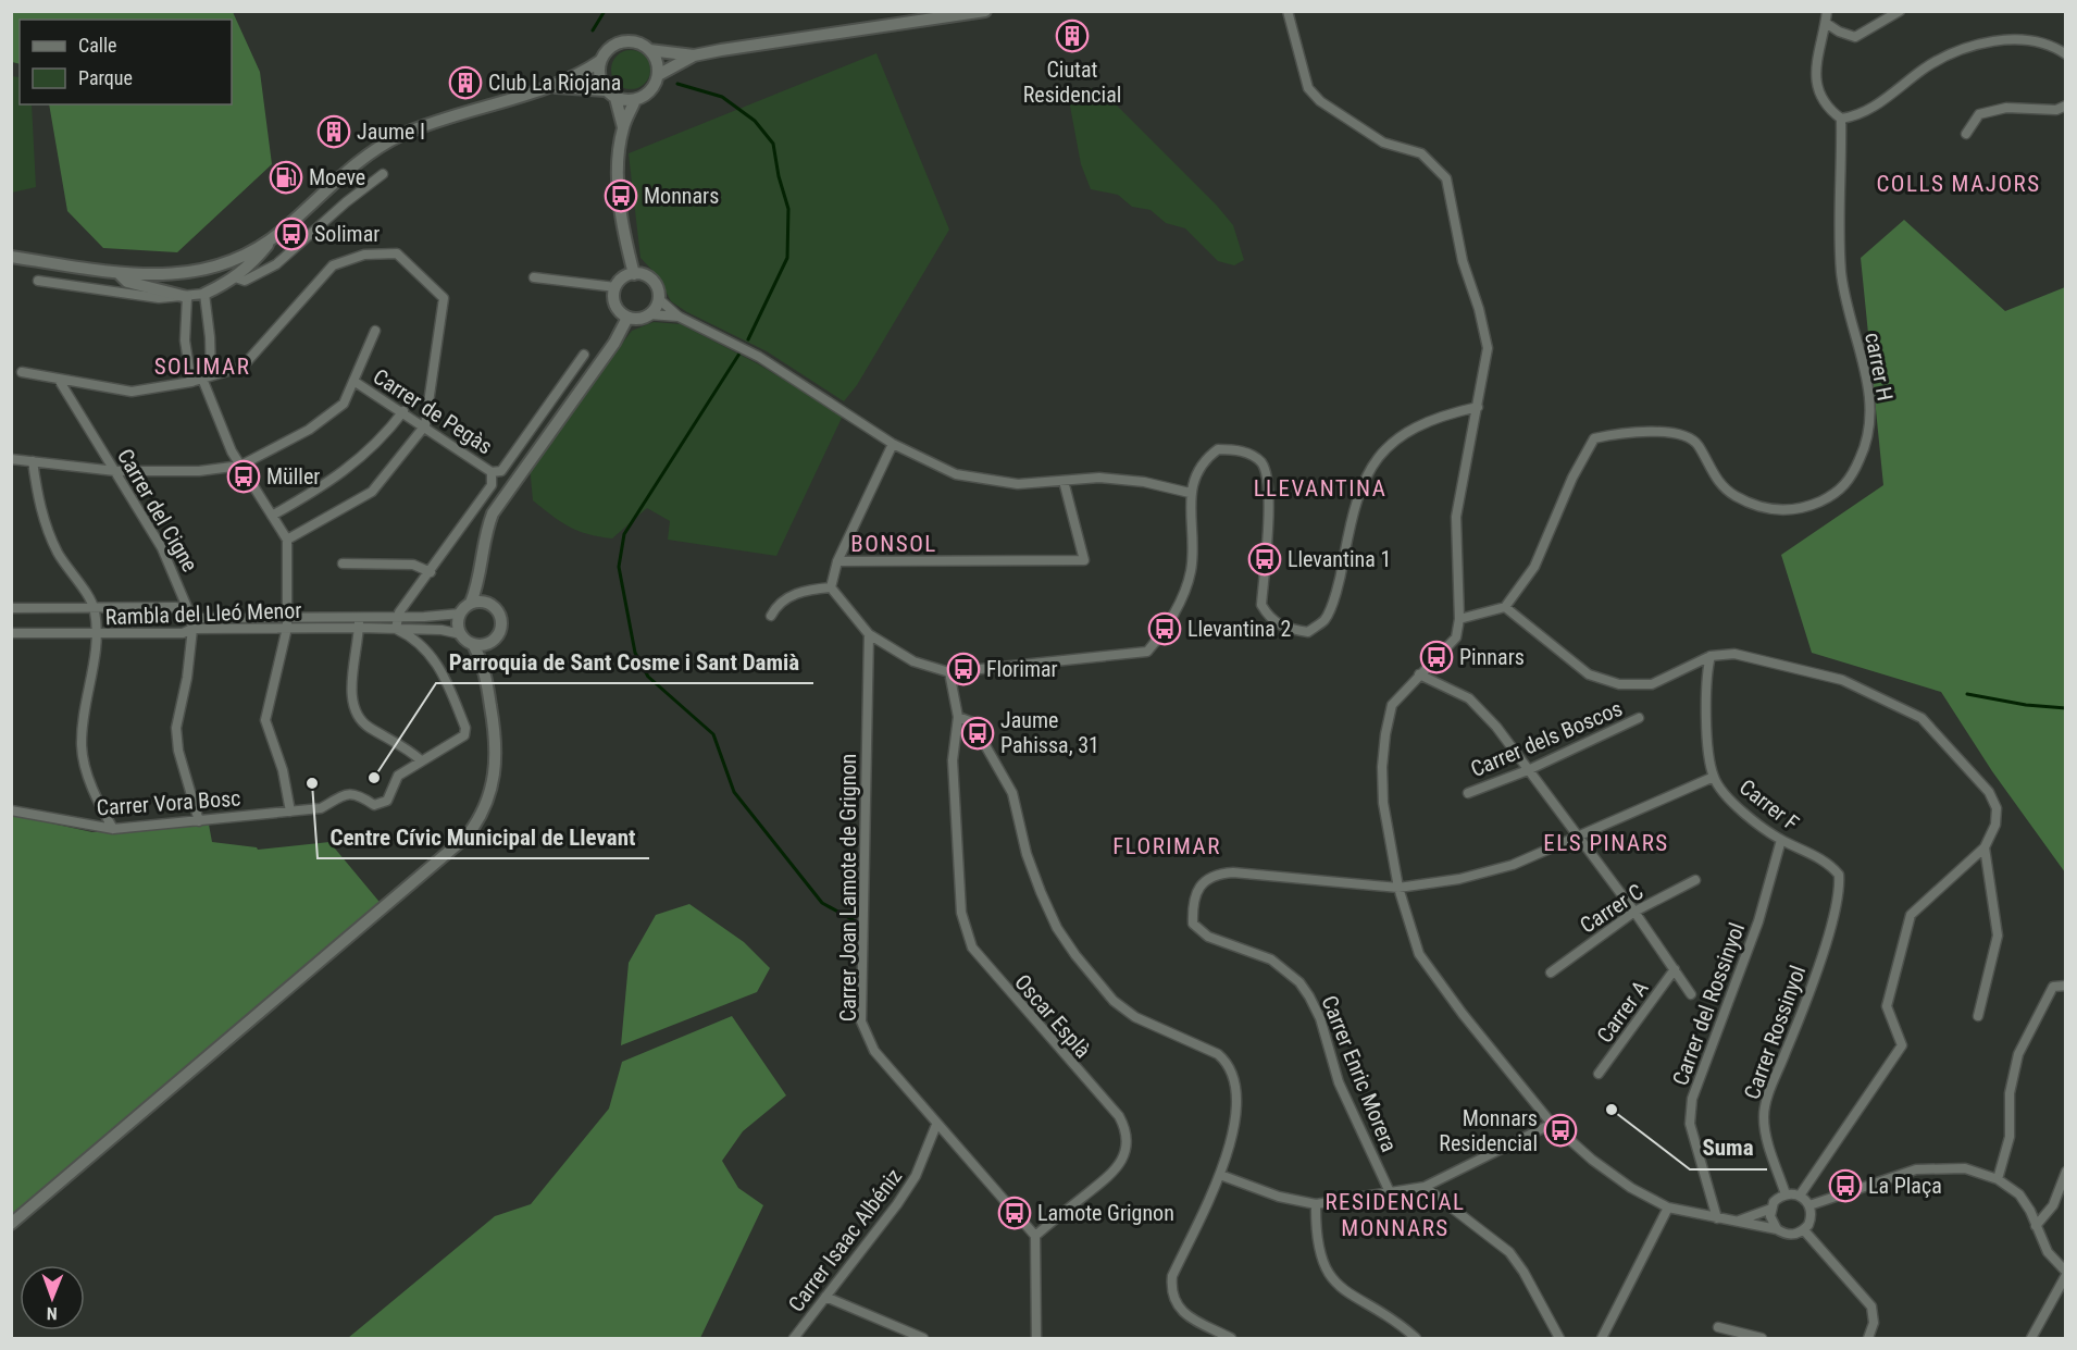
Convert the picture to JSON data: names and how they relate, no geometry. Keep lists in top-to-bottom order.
{
  "streets": {
    "street": [
      "carrer H",
      "Carrer de Pegàs",
      "Carrer del Cigne",
      "Rambla del Lleó Menor",
      "Carrer dels Boscos",
      "Carrer Vora Bosc",
      "Carrer F",
      "Carrer Joan Lamote de Grignon",
      "Carrer C",
      "Carrer del Rossinyol",
      "Carrer A",
      "Oscar Esplà",
      "Carrer Rossinyol",
      "Carrer Enric Morera",
      "Carrer Isaac Albéniz"
    ]
  },
  "crossings": [
    ["Carrer del Cigne", "Rambla del Lleó Menor"],
    ["Carrer del Cigne", "Carrer Vora Bosc"],
    ["Carrer F", "Carrer del Rossinyol"],
    ["Carrer F", "Carrer Rossinyol"],
    ["Carrer Joan Lamote de Grignon", "Oscar Esplà"],
    ["Carrer Joan Lamote de Grignon", "Carrer Isaac Albéniz"]
  ],
  "districts": [
    "COLLS MAJORS",
    "SOLIMAR",
    "LLEVANTINA",
    "BONSOL",
    "ELS PINARS",
    "FLORIMAR",
    "RESIDENCIAL MONNARS"
  ],
  "places": {
    "building": ["Ciutat Residencial", "Club La Riojana", "Jaume I"],
    "fuel station": ["Moeve"],
    "bus stop": [
      "Monnars",
      "Solimar",
      "Müller",
      "Llevantina 1",
      "Llevantina 2",
      "Pinnars",
      "Florimar",
      "Jaume Pahissa, 31",
      "Monnars Residencial",
      "La Plaça",
      "Lamote Grignon"
    ],
    "other": ["Parroquia de Sant Cosme i Sant Damià", "Centre Cívic Municipal de Llevant", "Suma"]
  },
  "legend": ["Calle", "Parque"],
  "north": "bottom"
}
